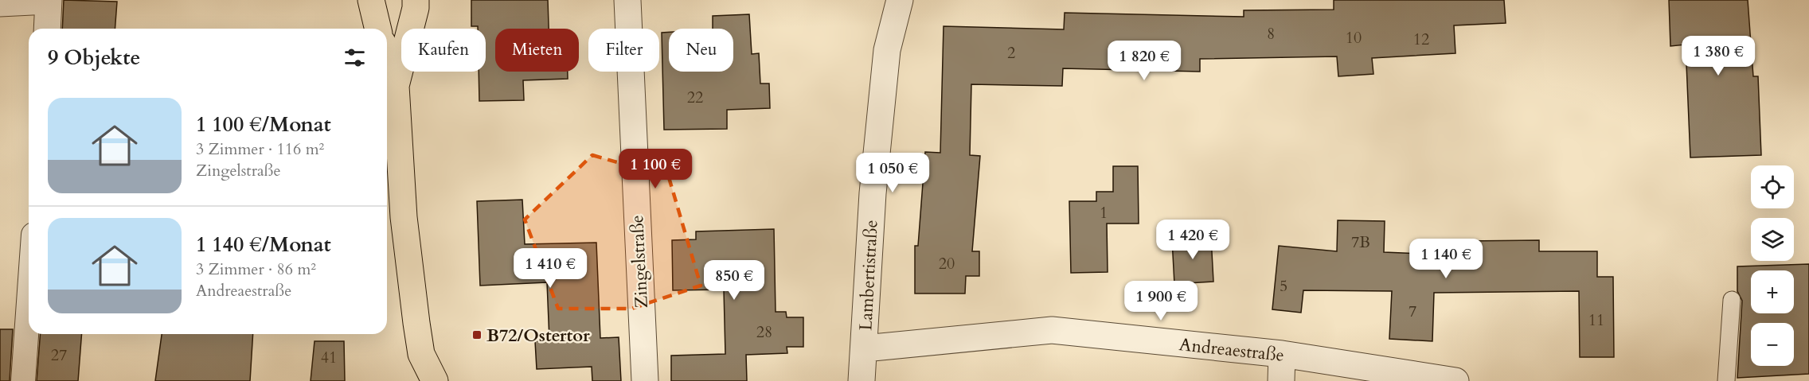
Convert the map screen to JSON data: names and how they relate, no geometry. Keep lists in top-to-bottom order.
{
  "streets": {
    "street": ["Zingelstraße", "Lambertistraße", "Andreaestraße"]
  },
  "crossings": [
    ["Lambertistraße", "Andreaestraße"]
  ],
  "places": {
    "transit": ["B72/Ostertor"]
  },
  "house_numbers": [
    "8",
    "10",
    "12",
    "2",
    "22",
    "1",
    "7B",
    "20",
    "5",
    "7",
    "11",
    "28",
    "27",
    "41"
  ],
  "page": {
    "chip": [
      "Kaufen",
      "Mieten",
      "Filter",
      "Neu"
    ],
    "heading": "9 Objekte",
    "price": [
      "1 380 €",
      "1 820 €",
      "1 100 €",
      "1 050 €",
      "1 420 €",
      "1 140 €",
      "1 410 €",
      "850 €",
      "1 900 €"
    ],
    "list": [
      {
        "name": "1 100 €/Monat",
        "note": "3 Zimmer · 116 m² · Zingelstraße"
      },
      {
        "name": "1 140 €/Monat",
        "note": "3 Zimmer · 86 m² · Andreaestraße"
      }
    ],
    "map_buttons": ["+", "−"]
  }
}
